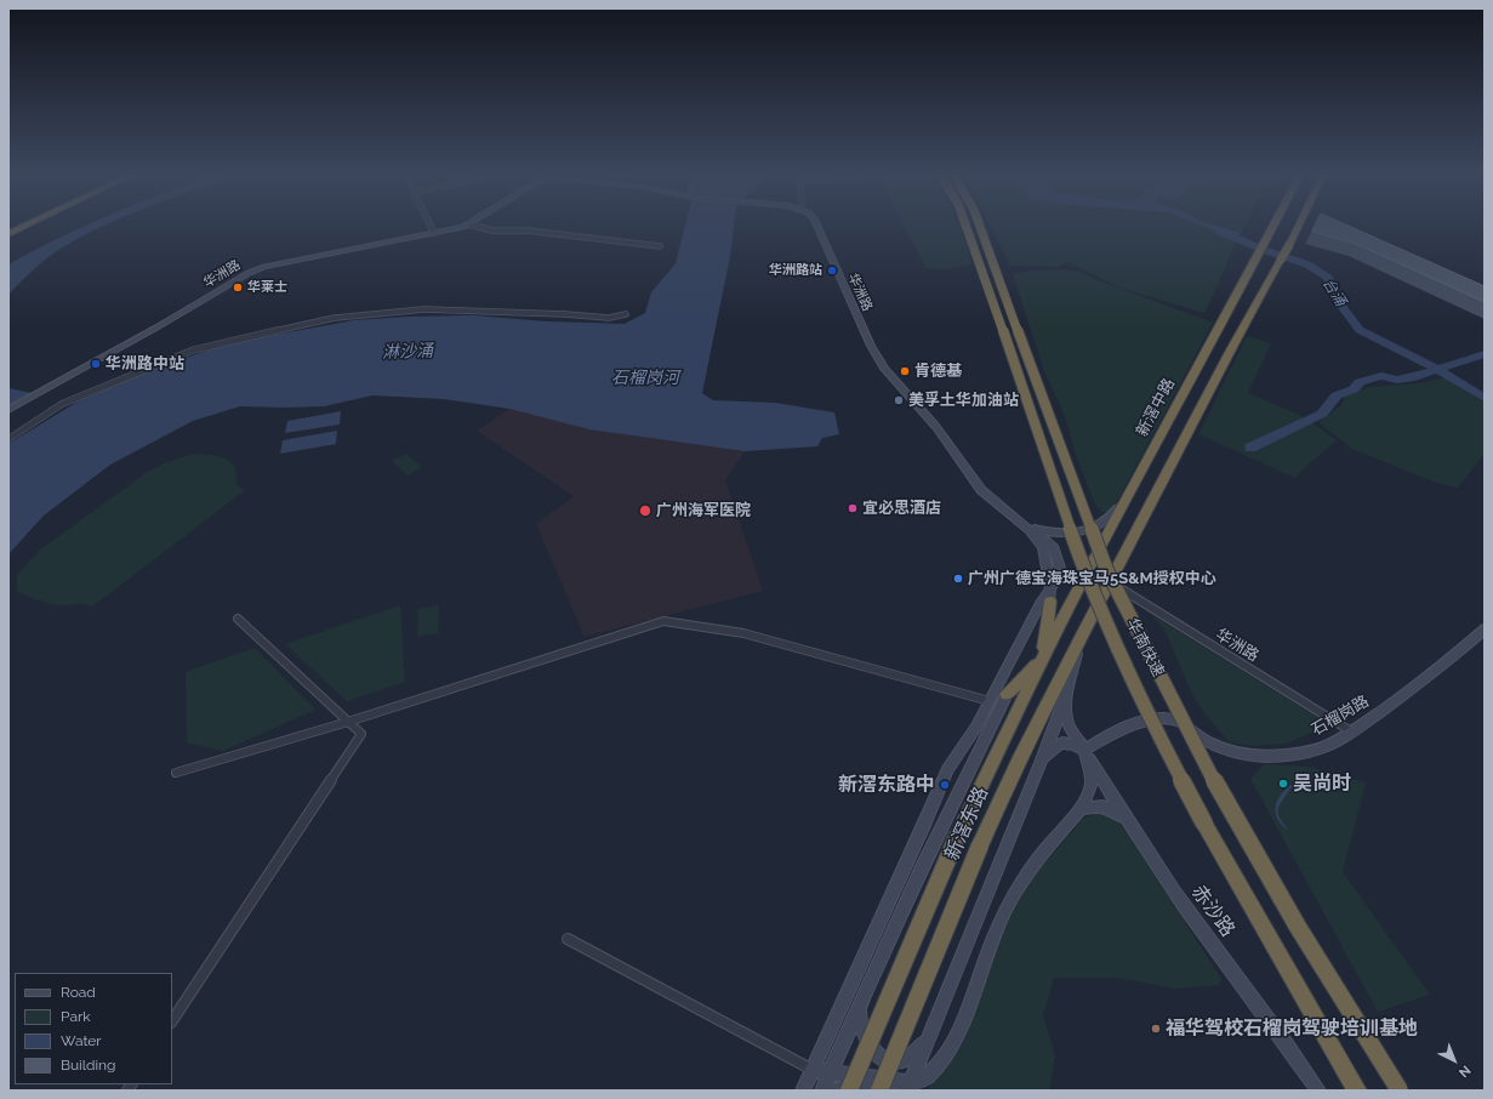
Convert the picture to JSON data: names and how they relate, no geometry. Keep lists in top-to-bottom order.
{
  "streets": {
    "highway": ["新滘中路", "华南快速", "新滘东路"],
    "main road": ["华洲路", "石榴岗路", "赤沙路"]
  },
  "crossings": [
    ["华洲路", "石榴岗路"],
    ["华洲路", "新滘东路"],
    ["新滘中路", "新滘东路"],
    ["石榴岗路", "赤沙路"]
  ],
  "water": ["台涌", "淋沙涌", "石榴岗河"],
  "places": [
    "华洲路站",
    "华莱士",
    "华洲路中站",
    "肯德基",
    "美孚土华加油站",
    "宜必思酒店",
    "广州海军医院",
    "广州广德宝海珠宝马5S&M授权中心",
    "吴尚时",
    "新滘东路中",
    "福华驾校石榴岗驾驶培训基地"
  ],
  "legend": [
    "Road",
    "Park",
    "Water",
    "Building"
  ],
  "north": "bottom right"
}
